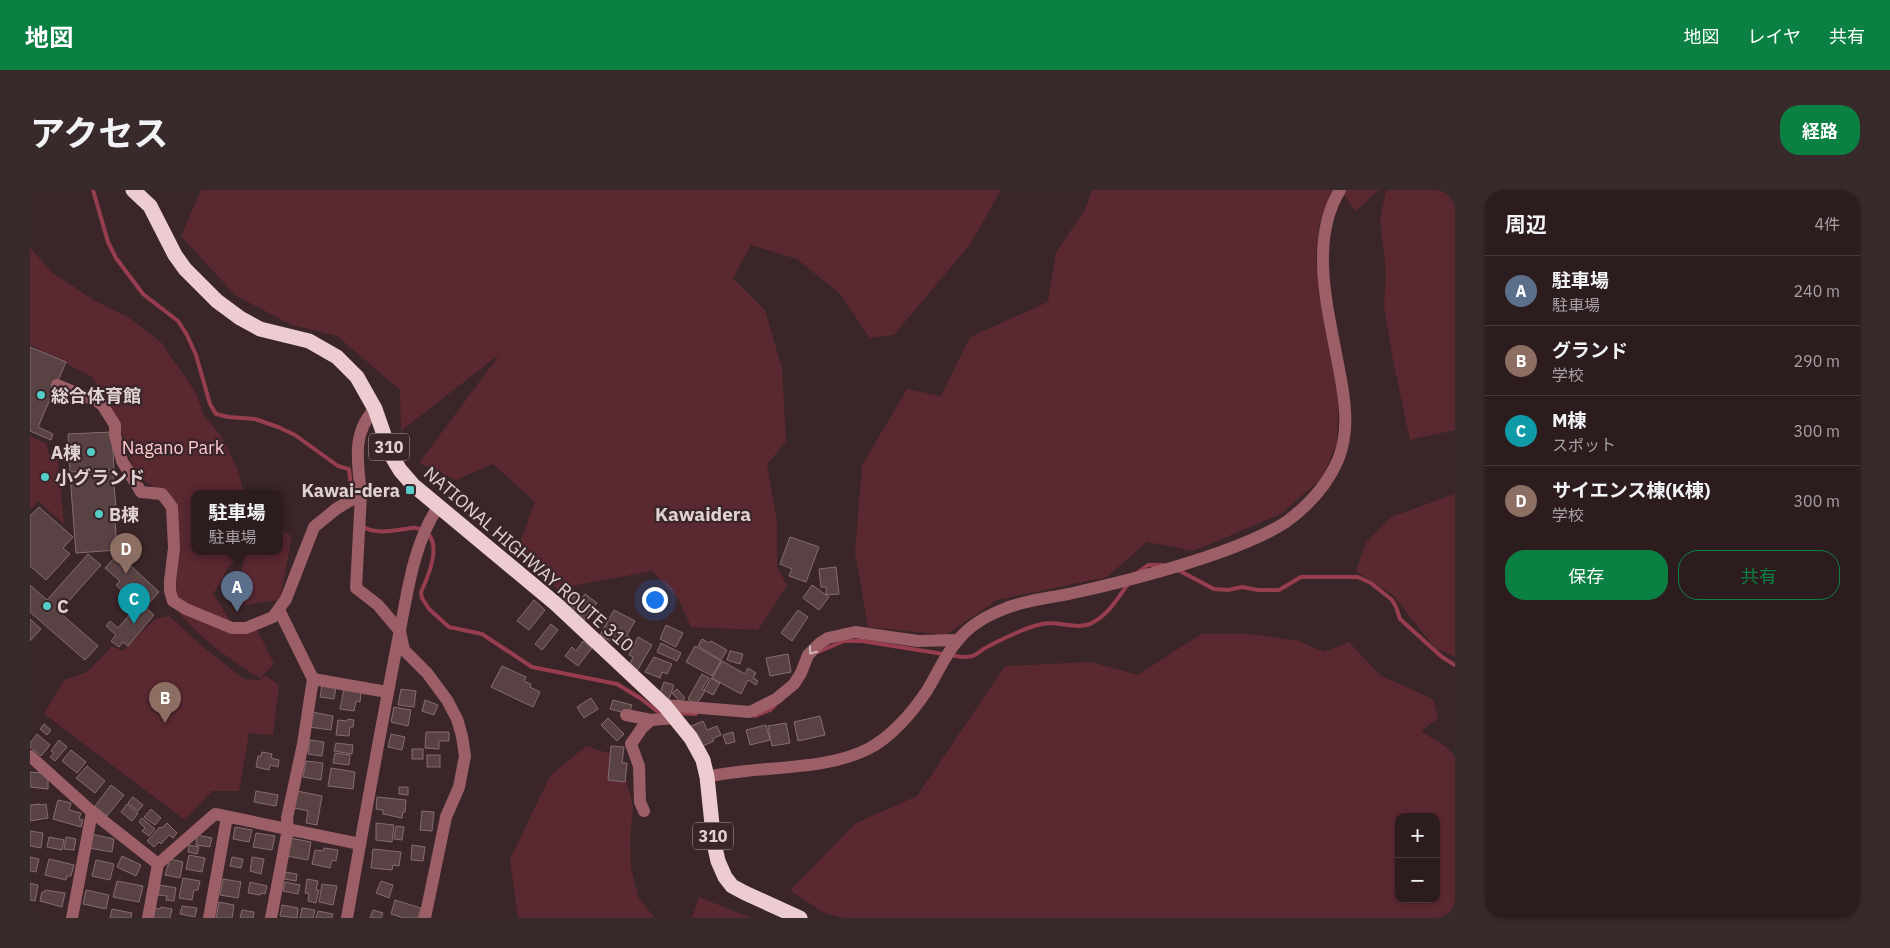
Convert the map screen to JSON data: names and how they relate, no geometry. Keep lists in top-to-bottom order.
{
  "streets": {
    "highway": ["310", "NATIONAL HIGHWAY ROUTE 310"]
  },
  "districts": ["Kawaidera"],
  "parks": ["Nagano Park"],
  "places": {
    "other": [
      "総合体育館",
      "A棟",
      "小グランド",
      "B棟",
      "C"
    ],
    "transit": ["Kawai-dera"]
  },
  "page": {
    "header": "地図",
    "nav": ["地図", "レイヤ", "共有"],
    "title": "アクセス",
    "buttons": [
      "経路",
      ["保存", "共有"]
    ],
    "heading": ["周辺", "4件"],
    "list": [
      {
        "mark": "A",
        "name": "駐車場",
        "note": "駐車場",
        "value": "240 m"
      },
      {
        "mark": "B",
        "name": "グランド",
        "note": "学校",
        "value": "290 m"
      },
      {
        "mark": "C",
        "name": "M棟",
        "note": "スポット",
        "value": "300 m"
      },
      {
        "mark": "D",
        "name": "サイエンス棟(K棟)",
        "note": "学校",
        "value": "300 m"
      }
    ],
    "popup": ["駐車場", "駐車場"],
    "pins": [
      "D",
      "A",
      "C",
      "B"
    ],
    "map_buttons": ["+", "−"]
  }
}
